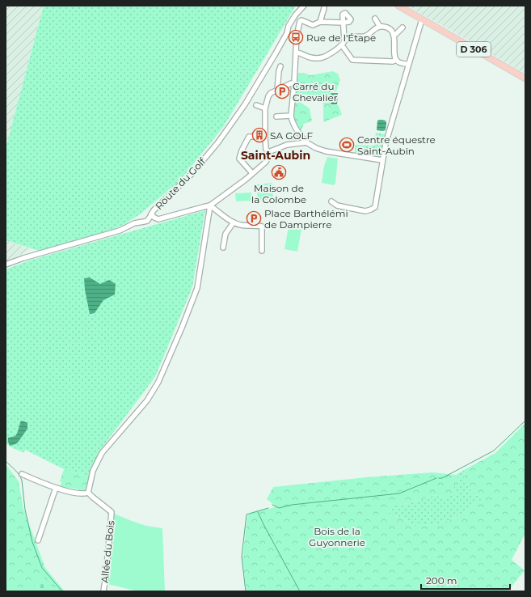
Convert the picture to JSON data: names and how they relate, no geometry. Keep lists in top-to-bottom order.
{
  "streets": {
    "main road": ["D 306"],
    "street": ["Route du Golf", "Allée du Bois"]
  },
  "districts": ["Saint-Aubin"],
  "parks": ["Bois de la Guyonnerie"],
  "places": {
    "bus stop": ["Rue de l'Étape"],
    "parking": ["Carré du Chevalier", "Place Barthélémi de Dampierre"],
    "building": ["SA GOLF"],
    "sports": ["Centre équestre Saint-Aubin"],
    "public building": ["Maison de la Colombe"]
  },
  "scale_bar": "200 m"
}
